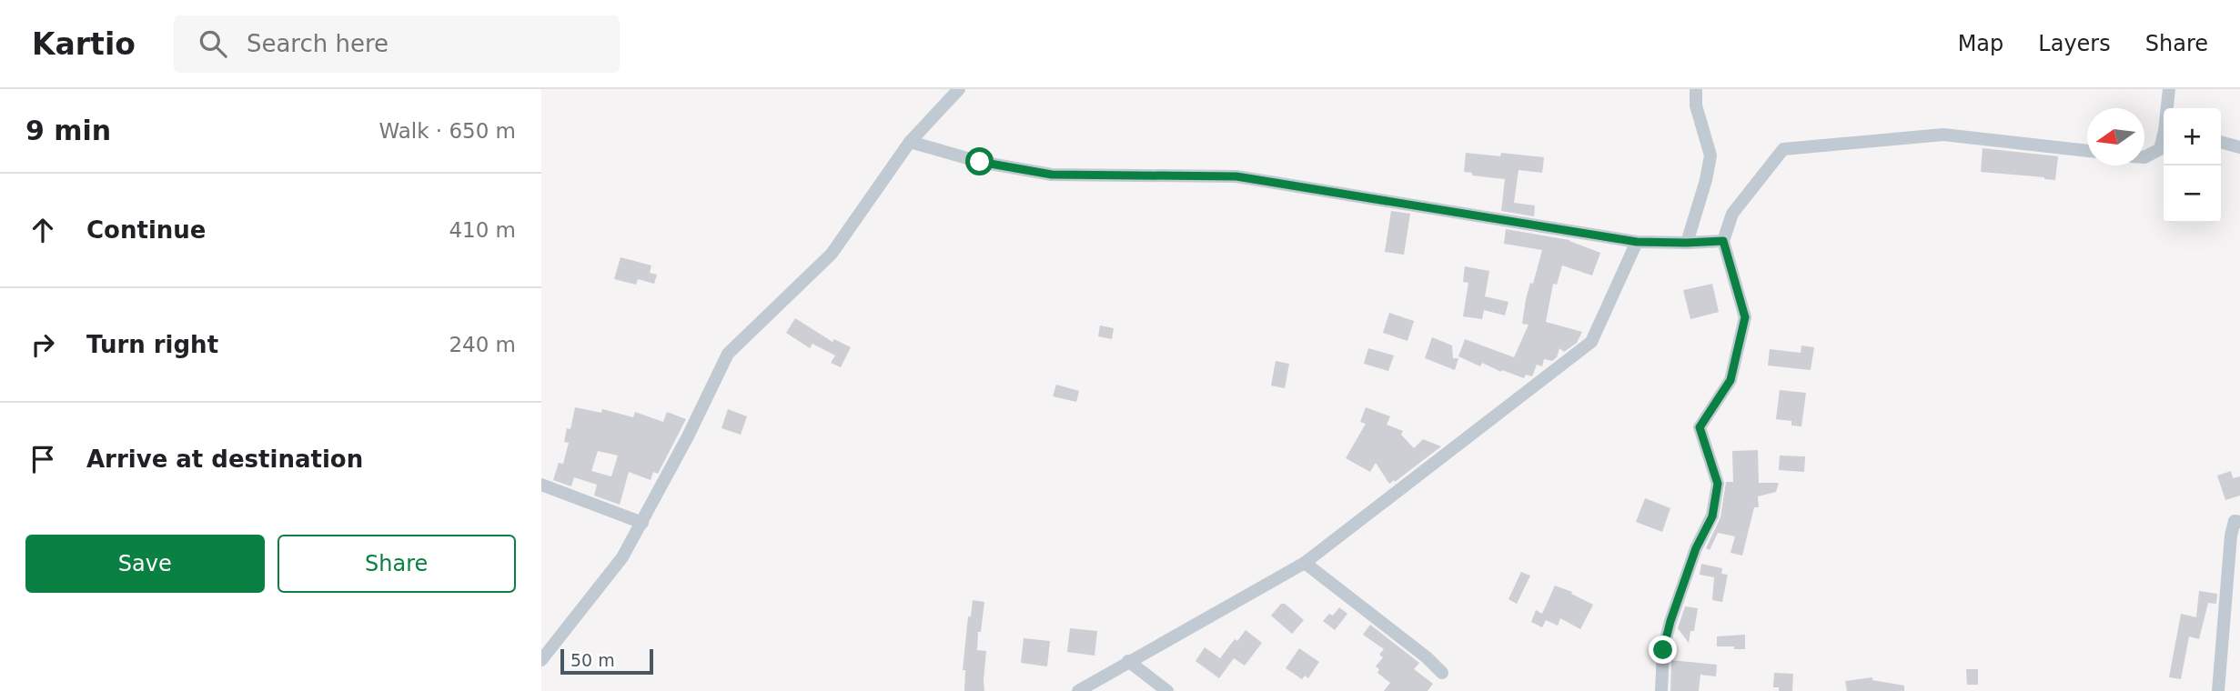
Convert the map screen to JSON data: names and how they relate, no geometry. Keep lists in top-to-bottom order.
{
  "scale_bar": "50 m",
  "north": "left",
  "page": {
    "header": "Kartio",
    "search": "Search here",
    "nav": ["Map", "Layers", "Share"],
    "heading": ["9 min", "Walk · 650 m"],
    "map_buttons": ["+", "−"],
    "list": [
      ["Continue", "410 m"],
      ["Turn right", "240 m"],
      "Arrive at destination"
    ],
    "buttons": ["Save", "Share"],
    "scale": "50 m"
  }
}
